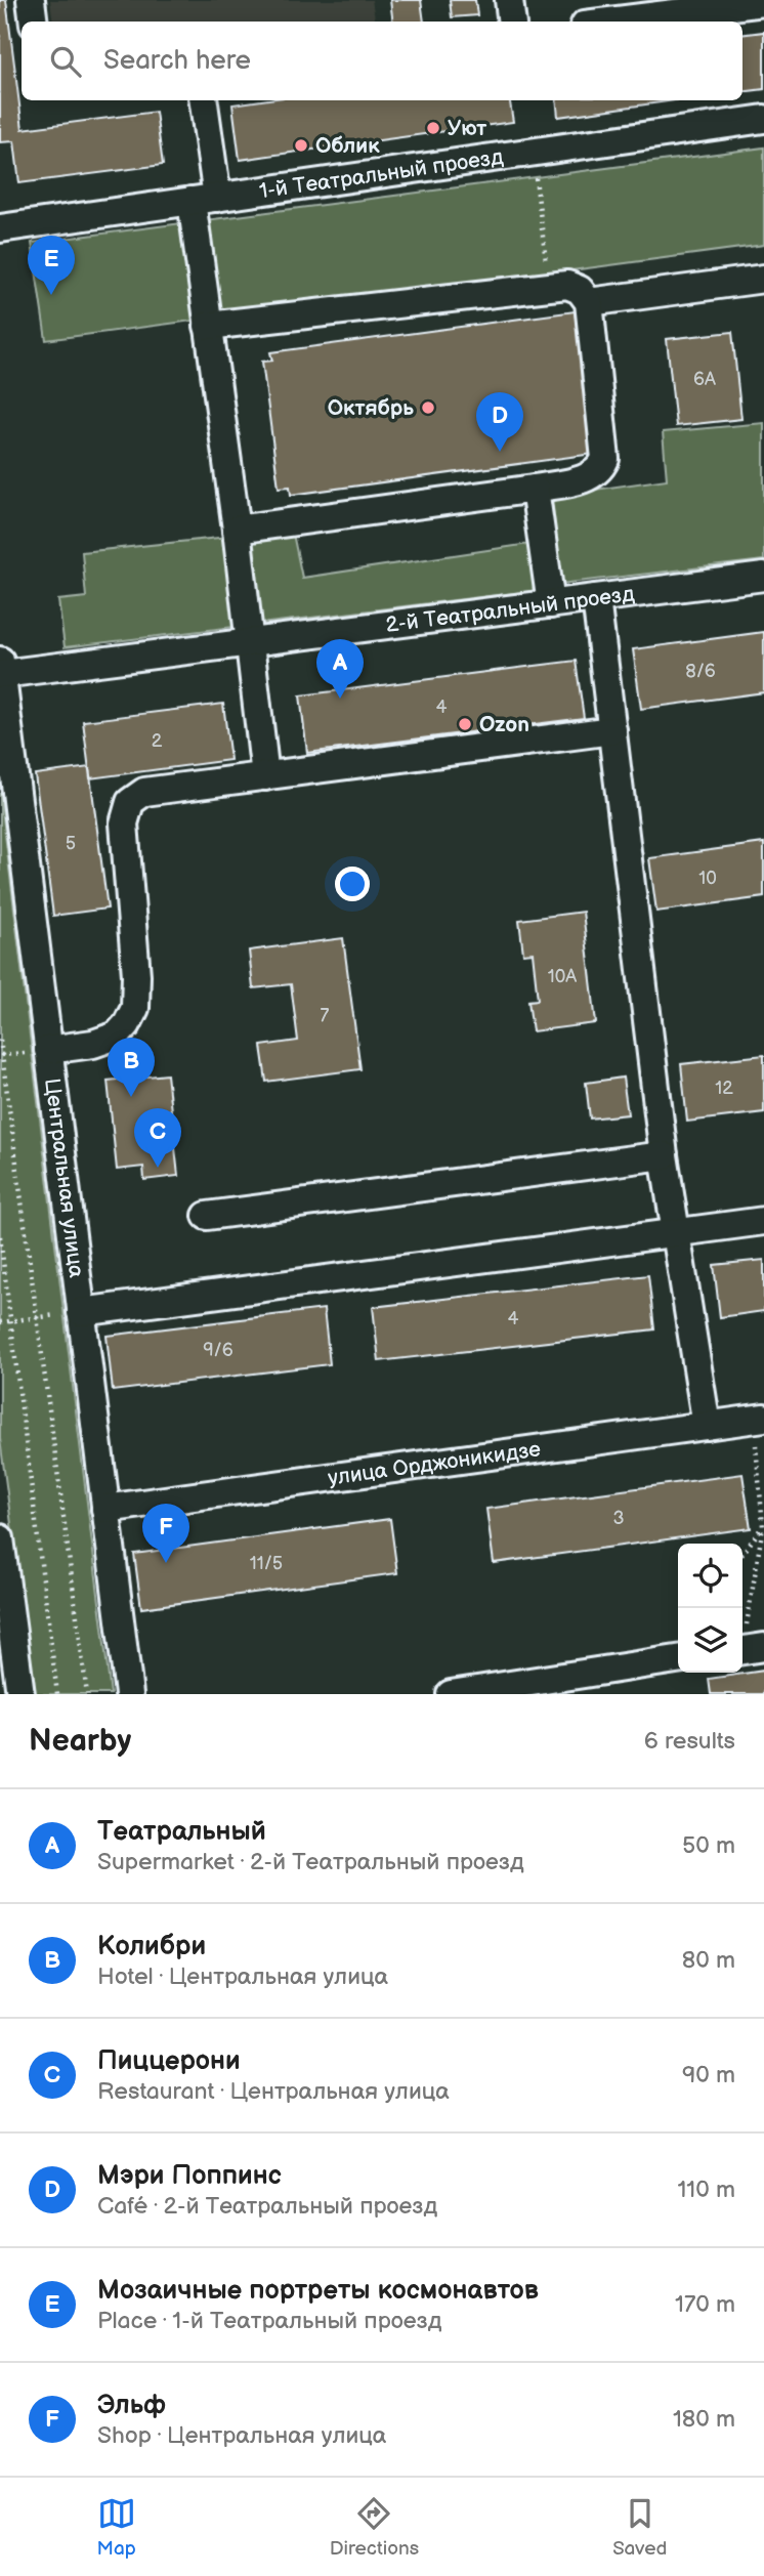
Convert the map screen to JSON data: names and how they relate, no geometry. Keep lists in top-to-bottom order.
{
  "streets": {
    "street": [
      "1-й Театральный проезд",
      "2-й Театральный проезд",
      "Центральная улица",
      "улица Орджоникидзе"
    ]
  },
  "crossings": [
    ["2-й Театральный проезд", "Центральная улица"],
    ["Центральная улица", "улица Орджоникидзе"]
  ],
  "places": [
    "Уют",
    "Облик",
    "Октябрь",
    "Ozon"
  ],
  "house_numbers": [
    "6А",
    "8/6",
    "4",
    "2",
    "5",
    "10",
    "10А",
    "7",
    "12",
    "4",
    "9/6",
    "3",
    "11/5"
  ],
  "page": {
    "search": "Search here",
    "pins": [
      "E",
      "D",
      "A",
      "B",
      "C",
      "F"
    ],
    "heading": ["Nearby", "6 results"],
    "list": [
      {
        "mark": "A",
        "name": "Театральный",
        "note": "Supermarket · 2-й Театральный проезд",
        "value": "50 m"
      },
      {
        "mark": "B",
        "name": "Колибри",
        "note": "Hotel · Центральная улица",
        "value": "80 m"
      },
      {
        "mark": "C",
        "name": "Пиццерони",
        "note": "Restaurant · Центральная улица",
        "value": "90 m"
      },
      {
        "mark": "D",
        "name": "Мэри Поппинс",
        "note": "Café · 2-й Театральный проезд",
        "value": "110 m"
      },
      {
        "mark": "E",
        "name": "Мозаичные портреты космонавтов",
        "note": "Place · 1-й Театральный проезд",
        "value": "170 m"
      },
      {
        "mark": "F",
        "name": "Эльф",
        "note": "Shop · Центральная улица",
        "value": "180 m"
      }
    ],
    "nav": ["Map", "Directions", "Saved"]
  }
}
